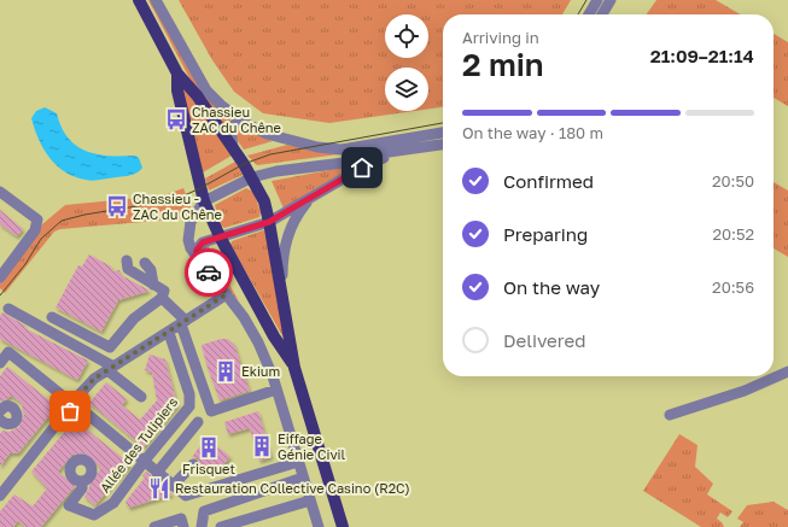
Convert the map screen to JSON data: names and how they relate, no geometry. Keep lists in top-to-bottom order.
{
  "streets": {
    "street": ["Allée des Tulipiers"]
  },
  "places": {
    "bus stop": ["Chassieu ZAC du Chêne", "Chassieu - ZAC du Chêne"],
    "building": ["Ekium", "Eiffage Génie Civil", "Frisquet"],
    "restaurant": ["Restauration Collective Casino (R2C)"]
  },
  "page": {
    "heading": ["2 min", "Arriving in", "21:09–21:14"],
    "bar": "On the way · 180 m",
    "list": [
      ["Confirmed", "20:50"],
      ["Preparing", "20:52"],
      ["On the way", "20:56"],
      "Delivered"
    ]
  }
}
